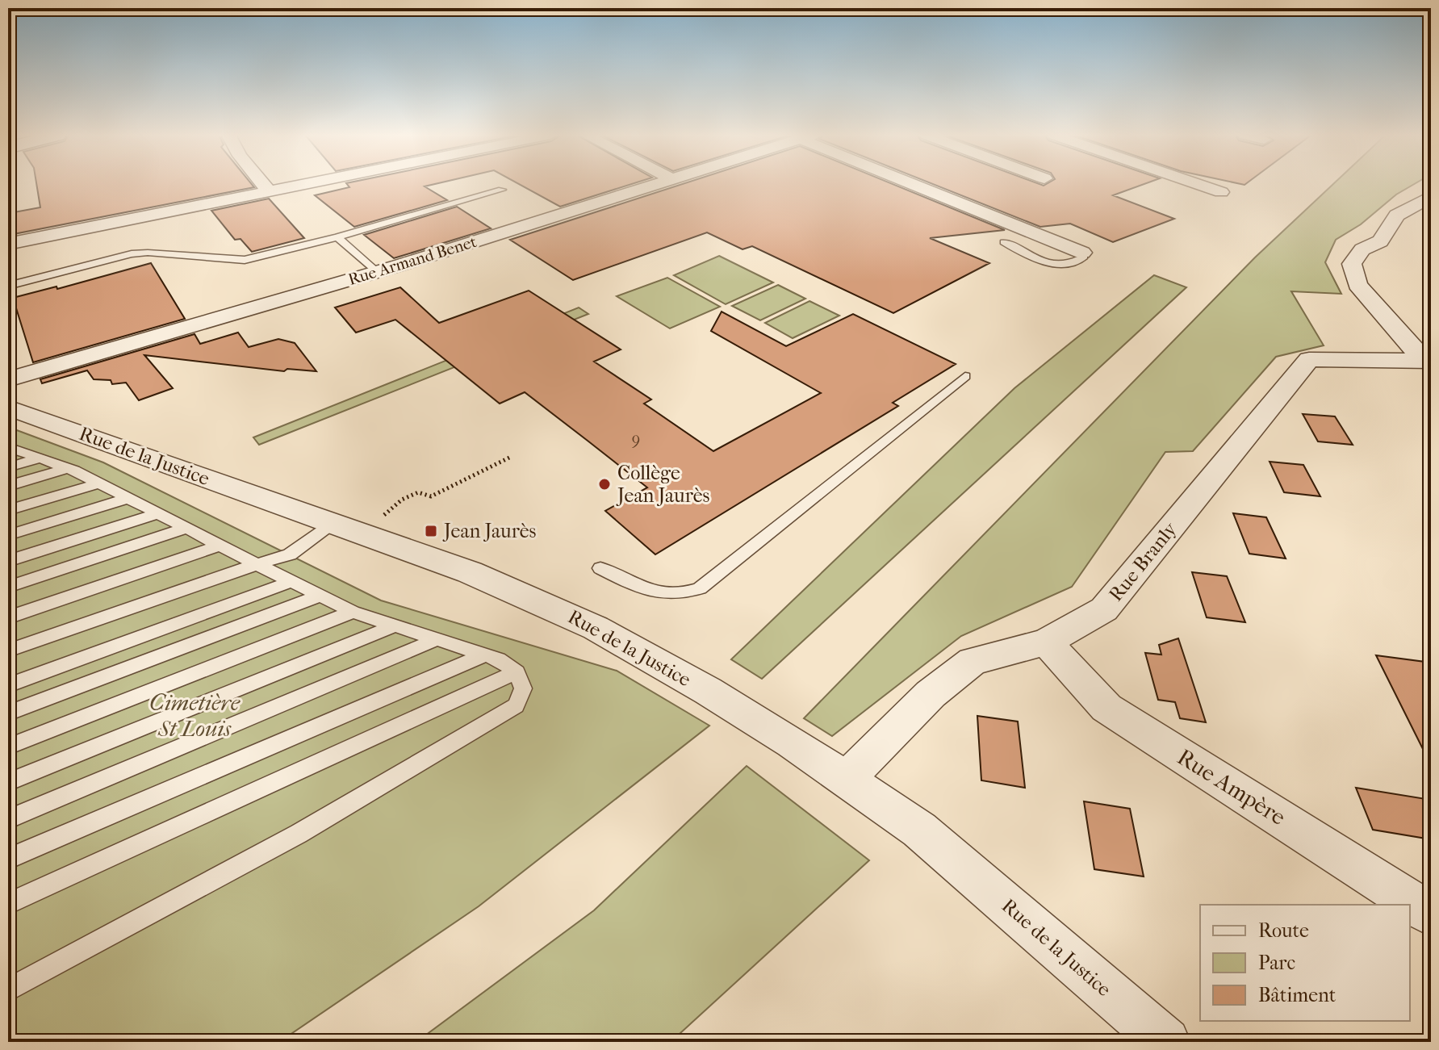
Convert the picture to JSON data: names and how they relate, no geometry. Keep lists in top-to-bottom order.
{
  "streets": {
    "street": [
      "Rue Armand Benet",
      "Rue de la Justice",
      "Rue Branly",
      "Rue Ampère"
    ]
  },
  "crossings": [
    ["Rue de la Justice", "Rue Branly"],
    ["Rue Branly", "Rue Ampère"]
  ],
  "parks": ["Cimetière St Louis"],
  "places": {
    "other": ["Collège Jean Jaurès"],
    "transit": ["Jean Jaurès"]
  },
  "house_numbers": ["9"],
  "legend": ["Route", "Parc", "Bâtiment"]
}
